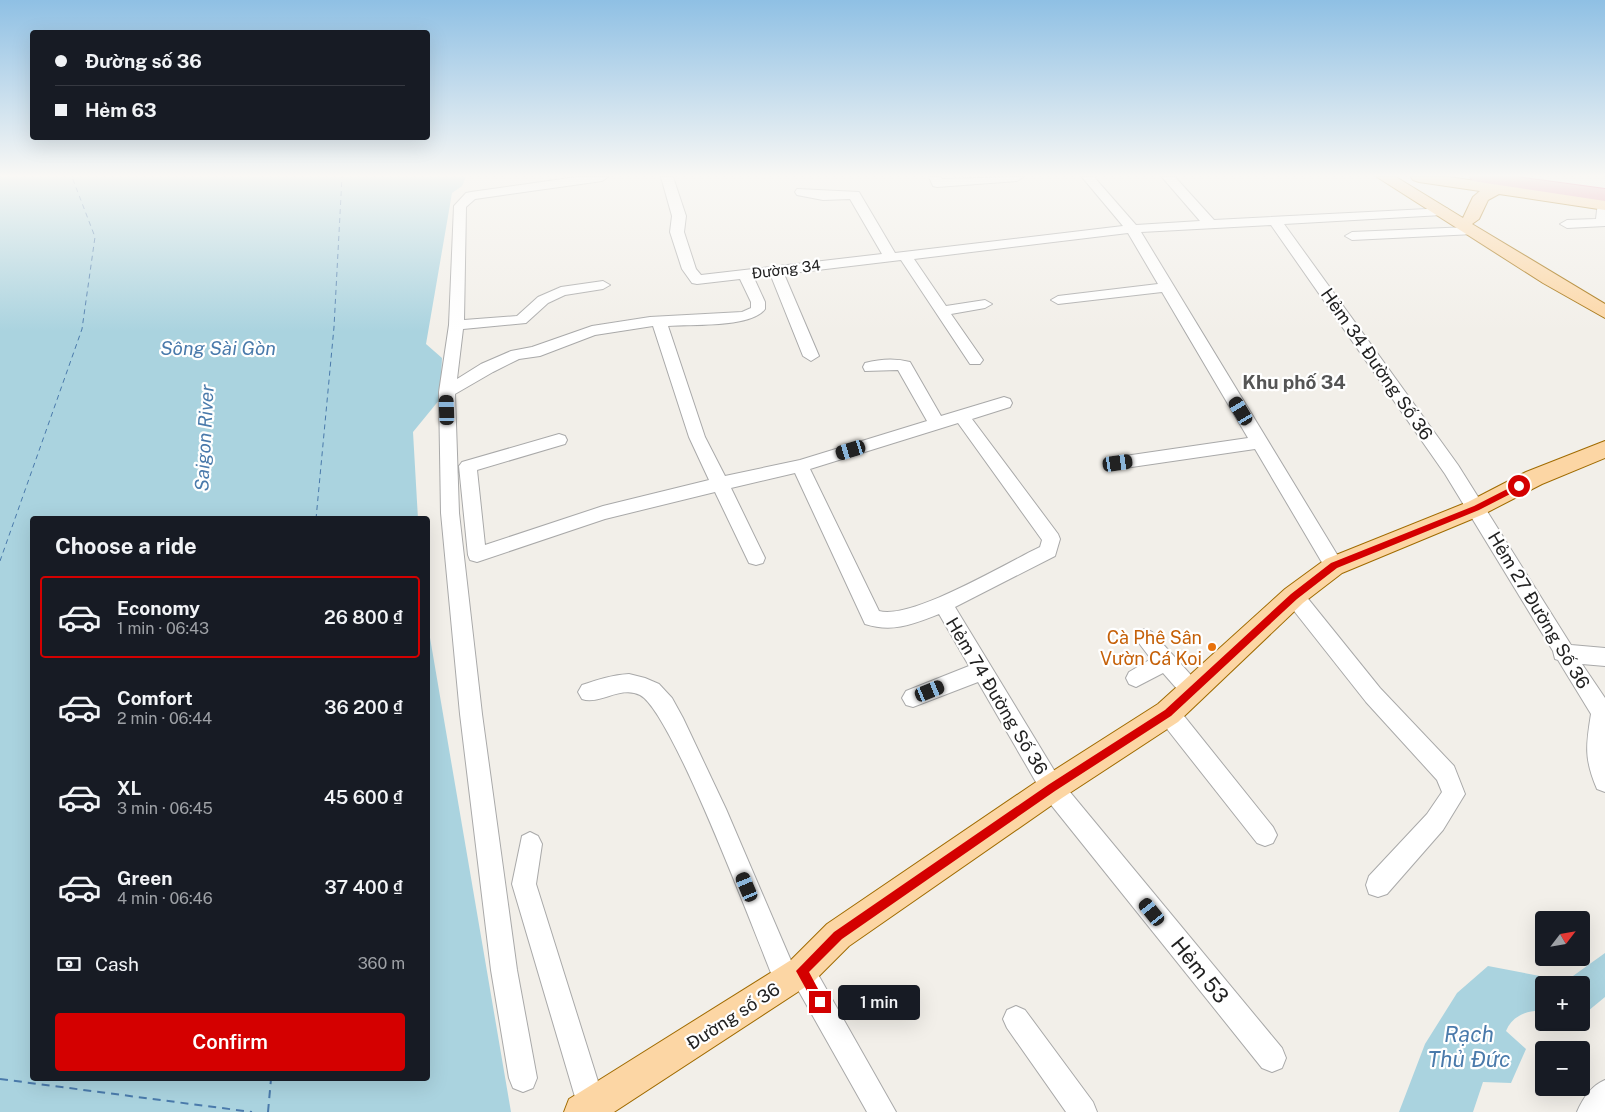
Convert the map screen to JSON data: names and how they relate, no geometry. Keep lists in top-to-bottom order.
{
  "streets": {
    "main road": ["Đường số 36"],
    "street": [
      "Đường 34",
      "Hẻm 34 Đường Số 36",
      "Hẻm 27 Đường Số 36",
      "Hẻm 74 Đường Số 36",
      "Hẻm 53"
    ]
  },
  "crossings": [
    ["Hẻm 34 Đường Số 36", "Hẻm 27 Đường Số 36"],
    ["Hẻm 34 Đường Số 36", "Đường số 36"],
    ["Hẻm 27 Đường Số 36", "Đường số 36"],
    ["Hẻm 74 Đường Số 36", "Hẻm 53"],
    ["Hẻm 74 Đường Số 36", "Đường số 36"],
    ["Hẻm 53", "Đường số 36"]
  ],
  "districts": ["Khu phố 34"],
  "water": ["Sông Sài Gòn", "Saigon River", "Rạch Thủ Đức"],
  "places": ["Cà Phê Sân Vườn Cá Koi"],
  "north": "top right",
  "page": {
    "banner": ["Đường số 36", "Hẻm 63"],
    "heading": "Choose a ride",
    "list": [
      {
        "name": "Economy",
        "note": "1 min · 06:43",
        "value": "26 800 ₫"
      },
      {
        "name": "Comfort",
        "note": "2 min · 06:44",
        "value": "36 200 ₫"
      },
      {
        "name": "XL",
        "note": "3 min · 06:45",
        "value": "45 600 ₫"
      },
      {
        "name": "Green",
        "note": "4 min · 06:46",
        "value": "37 400 ₫"
      }
    ],
    "map_buttons": ["+", "−"],
    "pay": ["Cash", "360 m"],
    "bubble": "1 min",
    "buttons": "Confirm"
  }
}
